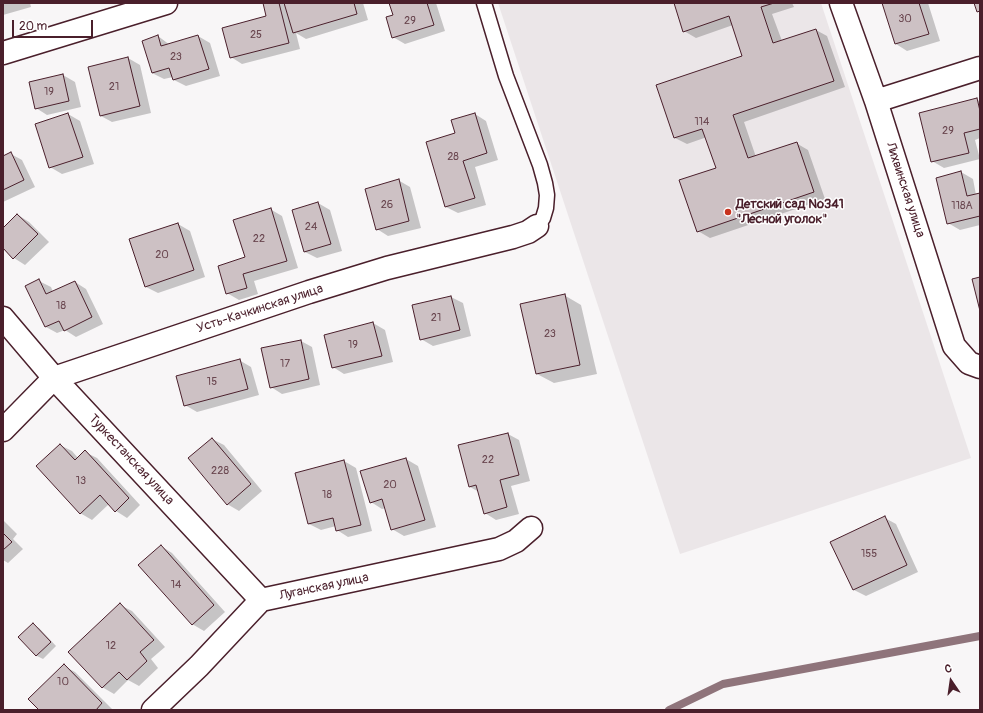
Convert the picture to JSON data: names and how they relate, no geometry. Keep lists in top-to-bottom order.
{
  "streets": {
    "street": [
      "Лихвинская улица",
      "Усть-Качкинская улица",
      "Туркестанская улица",
      "Луганская улица"
    ]
  },
  "crossings": [
    ["Усть-Качкинская улица", "Туркестанская улица"],
    ["Туркестанская улица", "Луганская улица"]
  ],
  "places": ["Детский сад №341 \"Лесной уголок\""],
  "house_numbers": [
    "30",
    "29",
    "25",
    "23",
    "21",
    "19",
    "114",
    "29",
    "28",
    "26",
    "118А",
    "24",
    "22",
    "20",
    "18",
    "21",
    "23",
    "19",
    "17",
    "15",
    "22",
    "228",
    "13",
    "20",
    "18",
    "155",
    "14",
    "12",
    "10"
  ],
  "scale_bar": "20 m",
  "north": "top"
}
